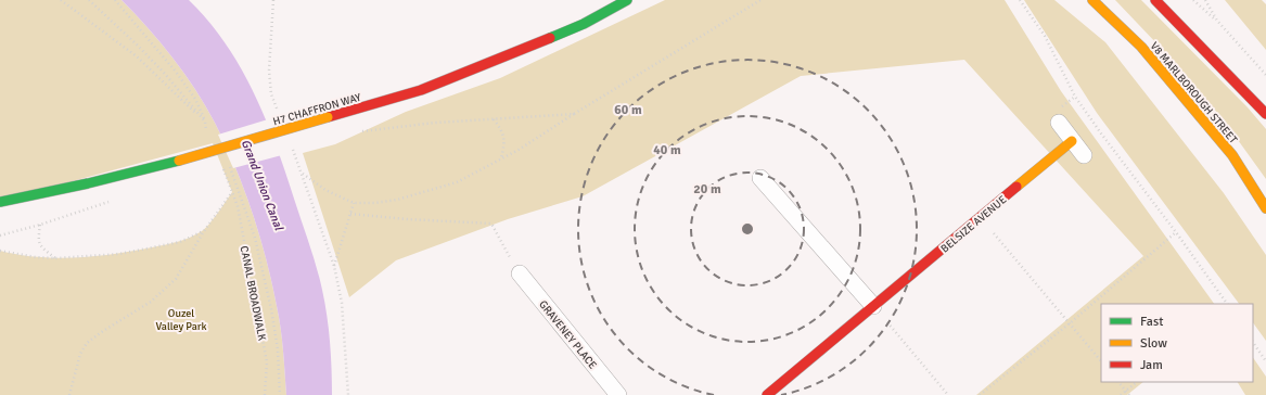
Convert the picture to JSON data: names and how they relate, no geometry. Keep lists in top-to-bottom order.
{
  "streets": {
    "street": [
      "V8 MARLBOROUGH STREET",
      "H7 CHAFFRON WAY",
      "BELSIZE AVENUE",
      "GRAVENEY PLACE"
    ],
    "path": ["CANAL BROADWALK"]
  },
  "water": ["Grand Union Canal"],
  "parks": ["Ouzel Valley Park"],
  "legend": ["Fast", "Slow", "Jam"],
  "rings": ["60 m", "40 m", "20 m"]
}
